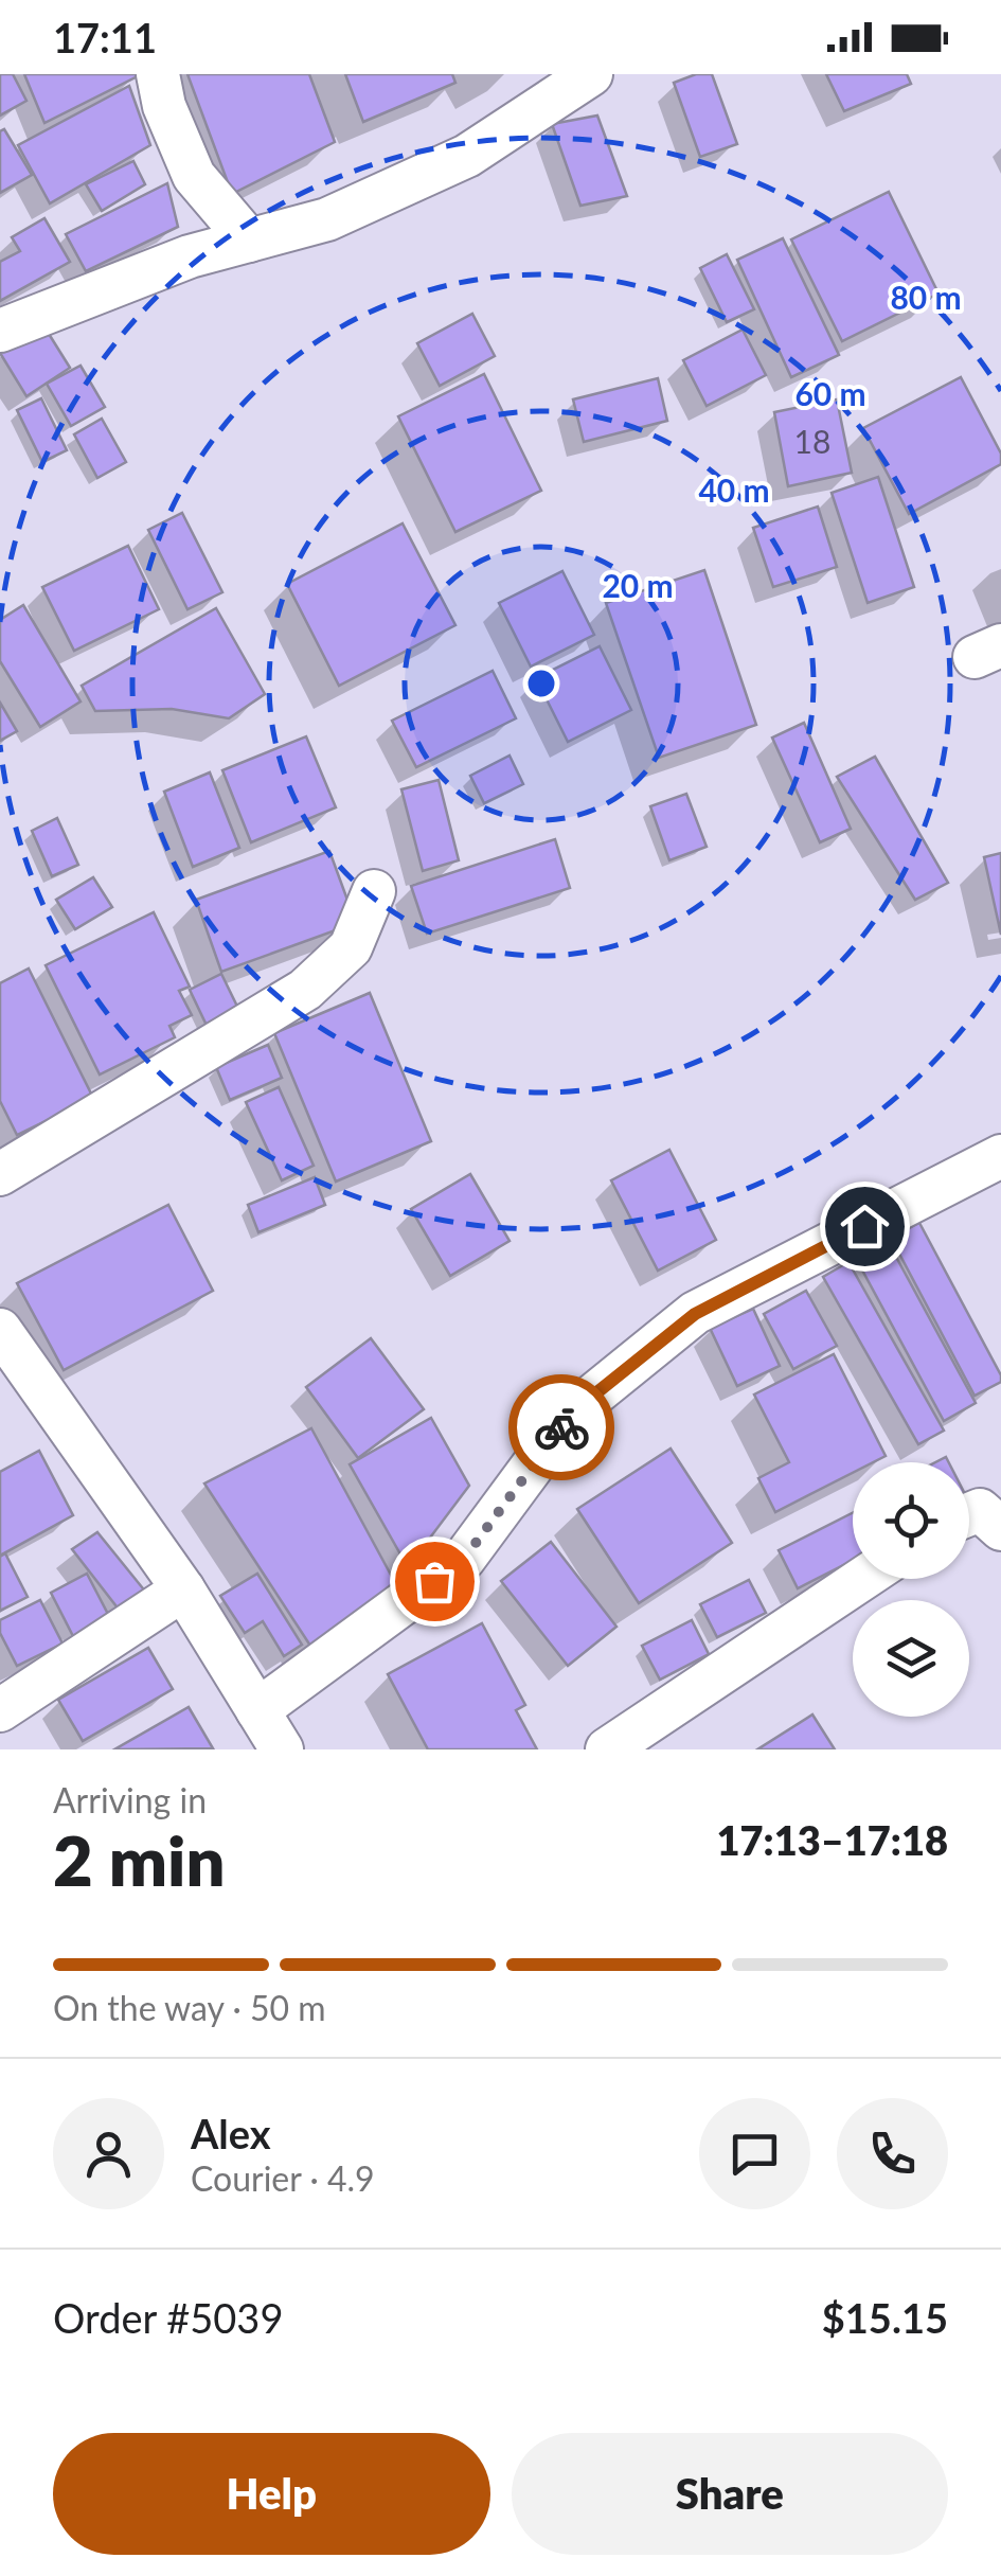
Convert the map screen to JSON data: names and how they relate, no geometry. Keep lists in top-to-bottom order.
{
  "house_numbers": ["18"],
  "page": {
    "status": "17:11",
    "heading": ["2 min", "Arriving in", "17:13–17:18"],
    "panel": [
      "Alex",
      "Courier · 4.9",
      "Order #5039",
      "$15.15"
    ],
    "bar": "On the way · 50 m",
    "buttons": ["Help", "Share"]
  },
  "rings": [
    "80 m",
    "60 m",
    "40 m",
    "20 m"
  ]
}
